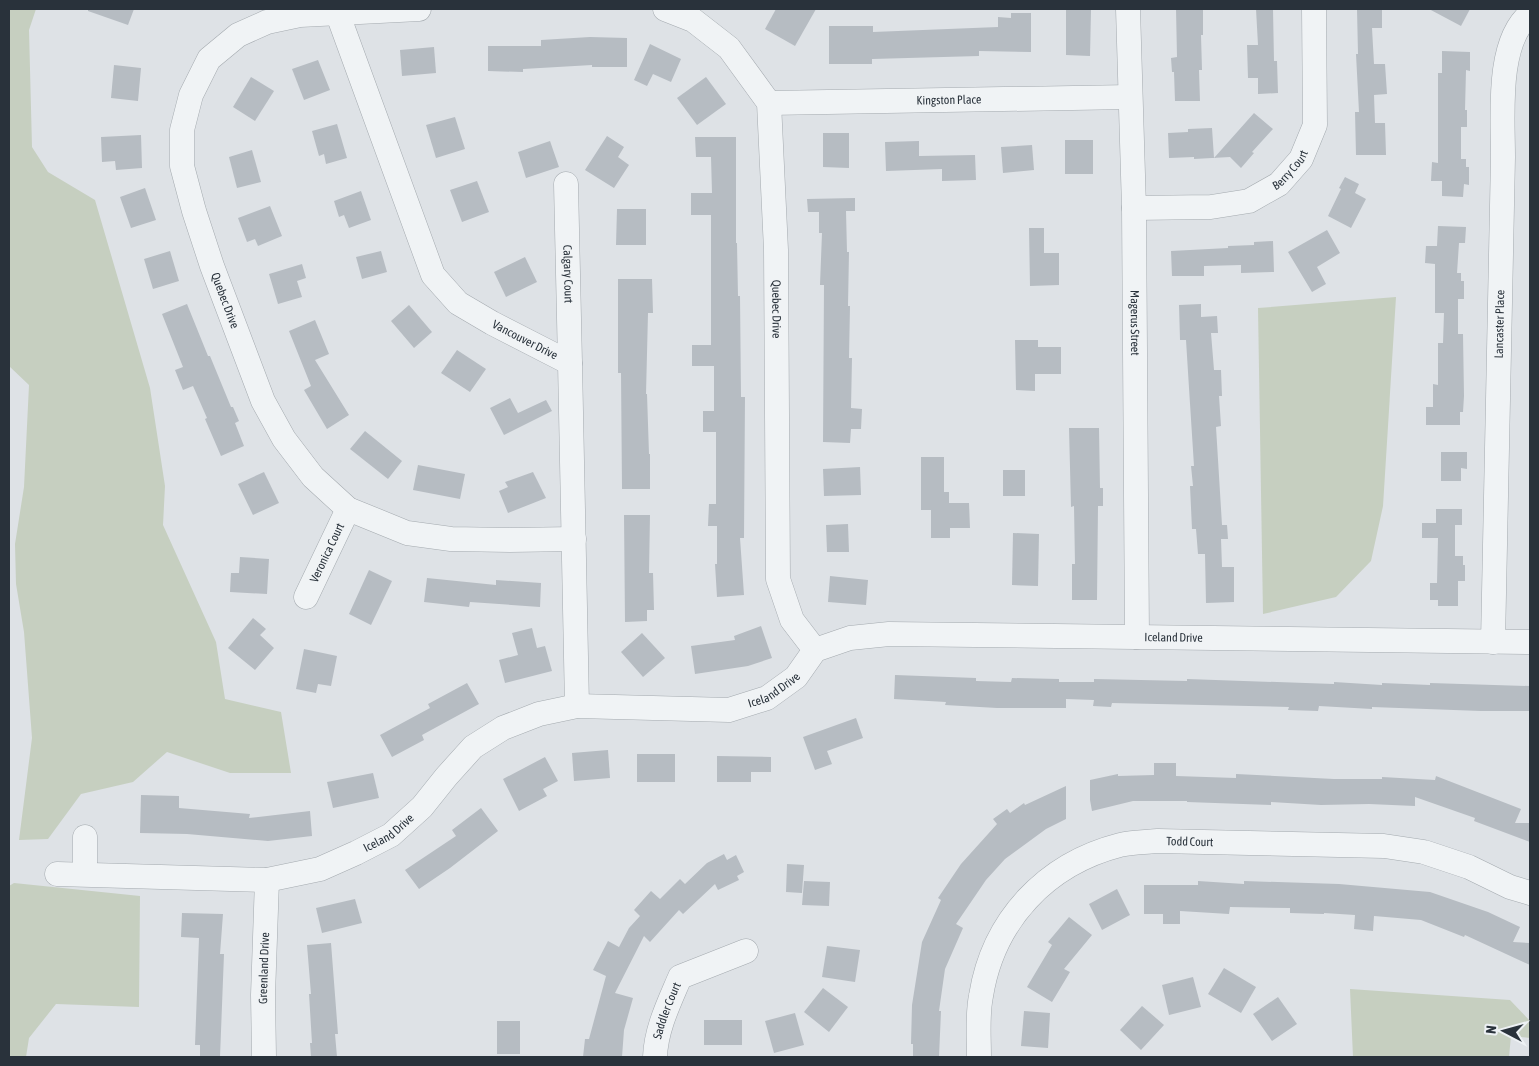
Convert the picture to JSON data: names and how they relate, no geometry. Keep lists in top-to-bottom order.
{
  "streets": {
    "street": [
      "Kingston Place",
      "Berry Court",
      "Calgary Court",
      "Quebec Drive",
      "Magerus Street",
      "Lancaster Place",
      "Vancouver Drive",
      "Veronica Court",
      "Iceland Drive",
      "Todd Court",
      "Greenland Drive",
      "Saddler Court"
    ]
  },
  "crossings": [
    ["Kingston Place", "Quebec Drive"],
    ["Kingston Place", "Magerus Street"],
    ["Berry Court", "Magerus Street"],
    ["Calgary Court", "Vancouver Drive"],
    ["Quebec Drive", "Vancouver Drive"],
    ["Quebec Drive", "Veronica Court"],
    ["Quebec Drive", "Iceland Drive"],
    ["Magerus Street", "Iceland Drive"],
    ["Lancaster Place", "Iceland Drive"],
    ["Vancouver Drive", "Iceland Drive"],
    ["Iceland Drive", "Greenland Drive"]
  ],
  "north": "left"
}
